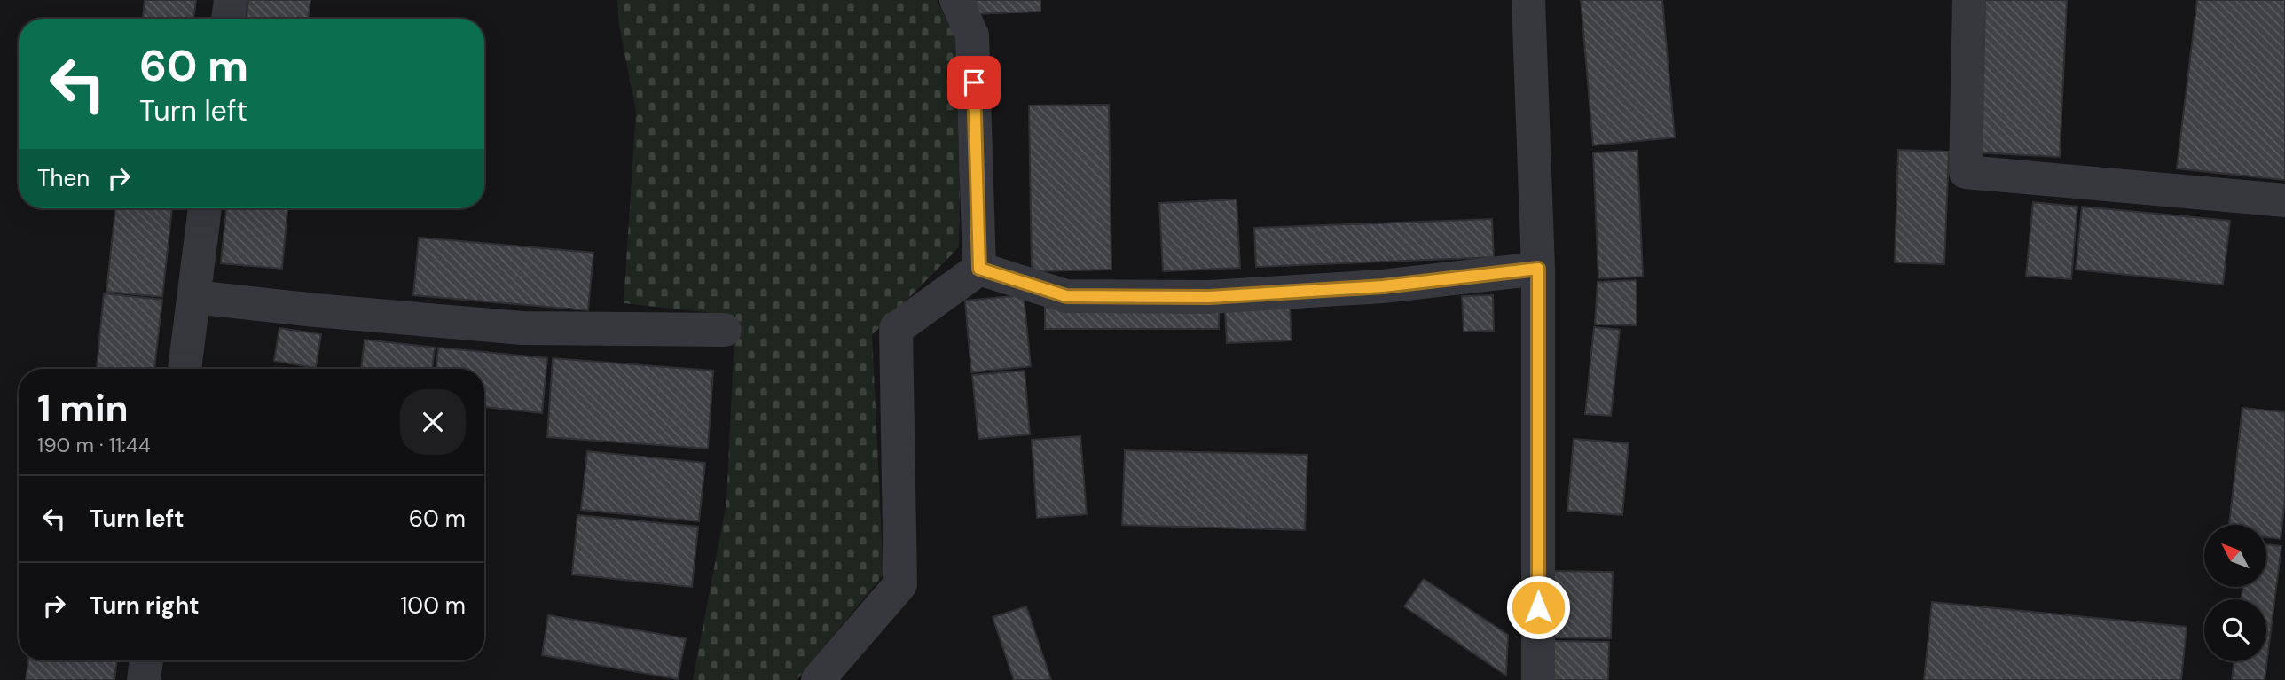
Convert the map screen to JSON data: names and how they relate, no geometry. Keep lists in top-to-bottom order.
{
  "north": "top left",
  "page": {
    "turn": ["60 m", "Turn left"],
    "then": "Then",
    "heading": ["1 min", "190 m · 11:44"],
    "list": [
      {
        "name": "Turn left",
        "value": "60 m"
      },
      {
        "name": "Turn right",
        "value": "100 m"
      }
    ]
  }
}
